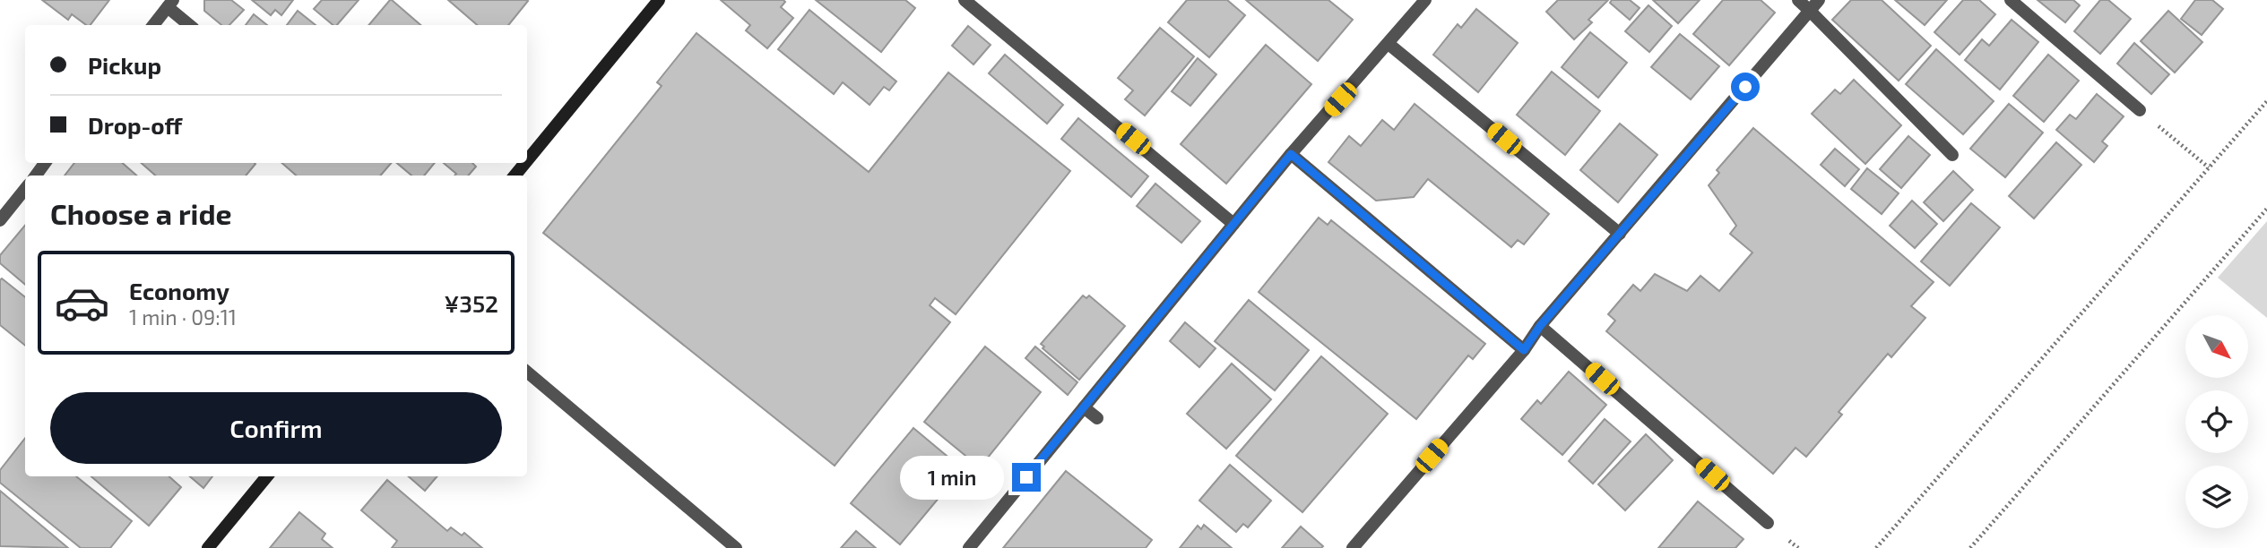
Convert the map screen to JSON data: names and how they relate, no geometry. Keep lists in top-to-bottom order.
{
  "north": "bottom right",
  "page": {
    "banner": ["Pickup", "Drop-off"],
    "heading": "Choose a ride",
    "list": [
      {
        "name": "Economy",
        "note": "1 min · 09:11",
        "value": "¥352"
      }
    ],
    "buttons": "Confirm",
    "bubble": "1 min"
  }
}
